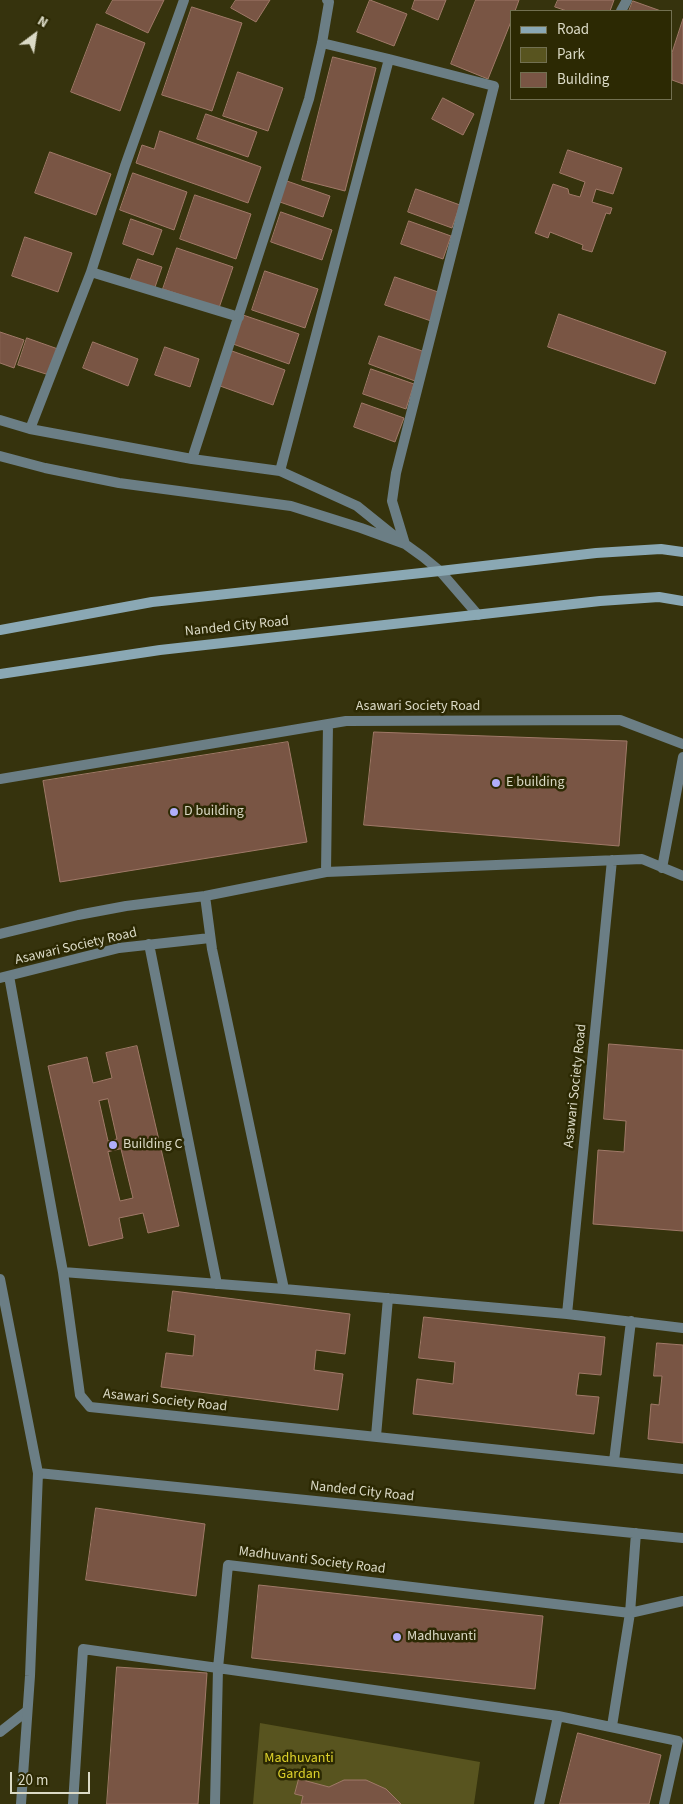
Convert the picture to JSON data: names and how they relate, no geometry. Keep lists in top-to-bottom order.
{
  "streets": {
    "street": ["Nanded City Road", "Asawari Society Road", "Madhuvanti Society Road"]
  },
  "parks": ["Madhuvanti Gardan"],
  "places": [
    "E building",
    "D building",
    "Building C",
    "Madhuvanti"
  ],
  "legend": ["Road", "Park", "Building"],
  "scale_bar": "20 m",
  "north": "top right"
}
